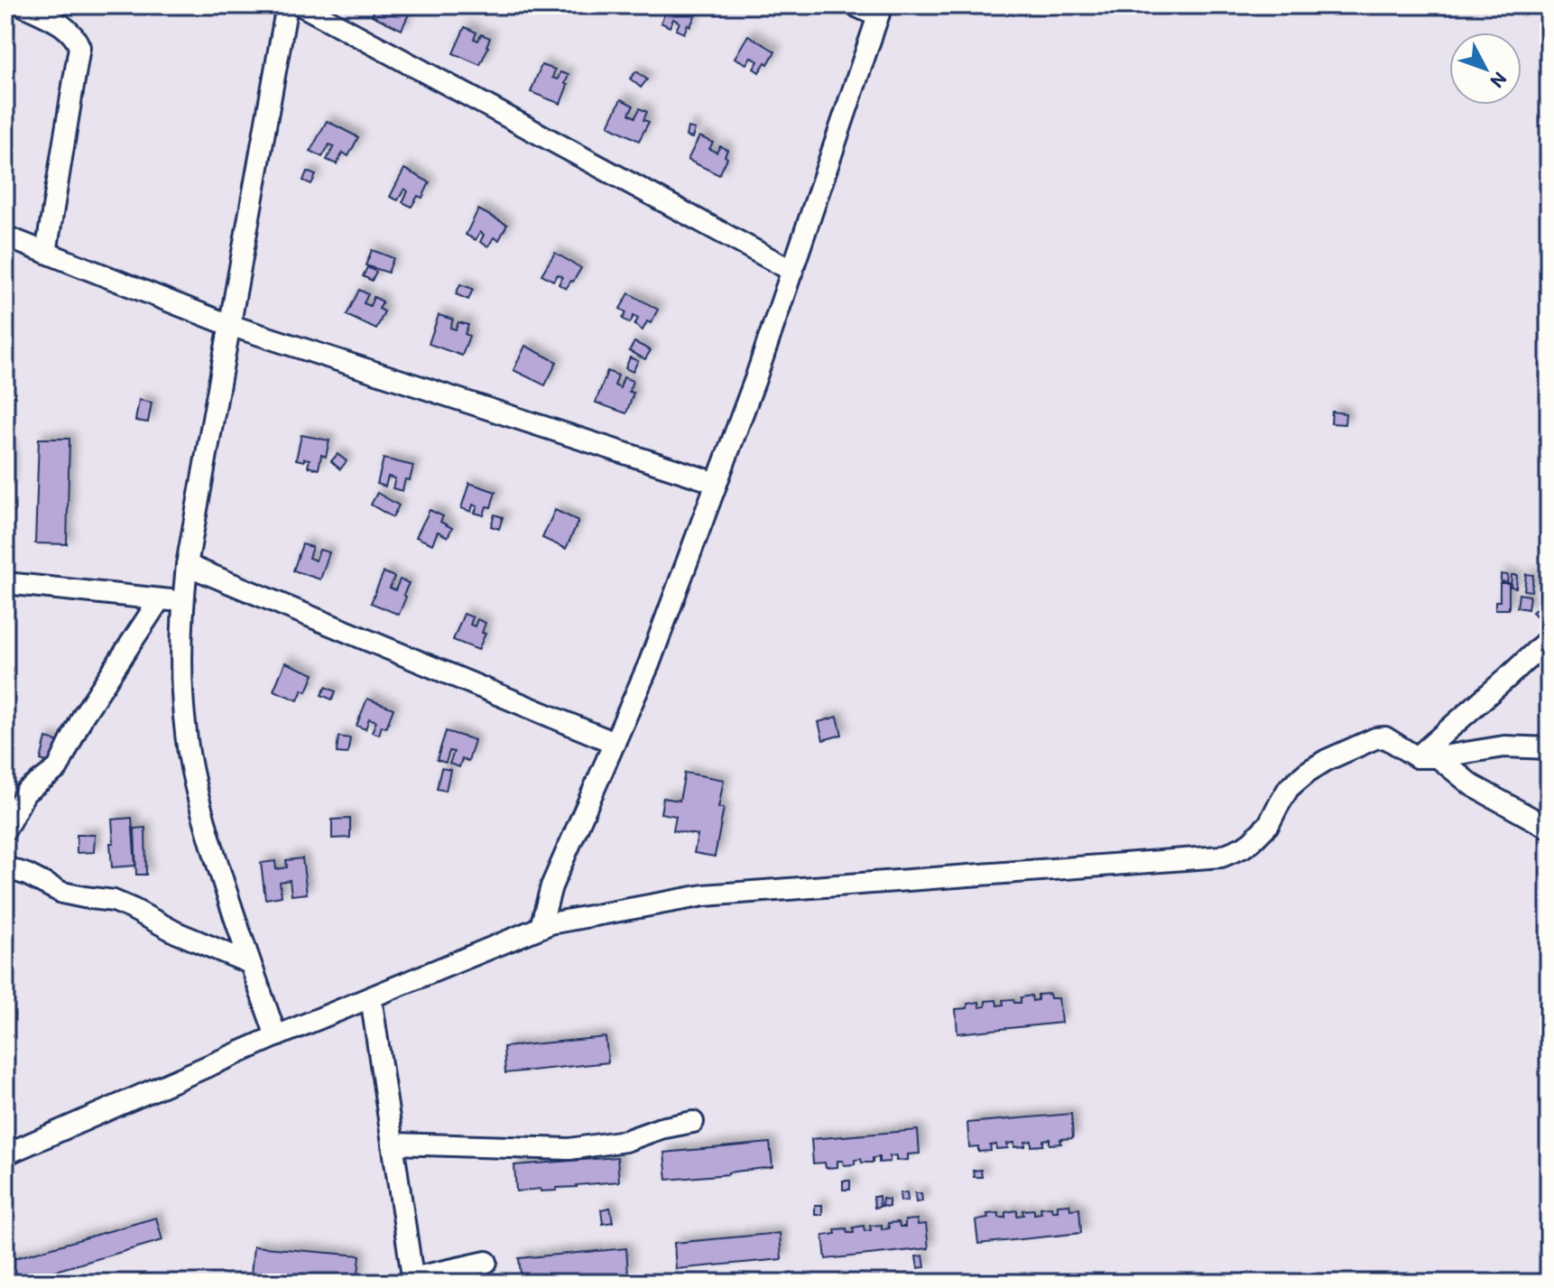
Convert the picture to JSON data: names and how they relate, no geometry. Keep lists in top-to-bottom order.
{
  "north": "bottom right"
}
